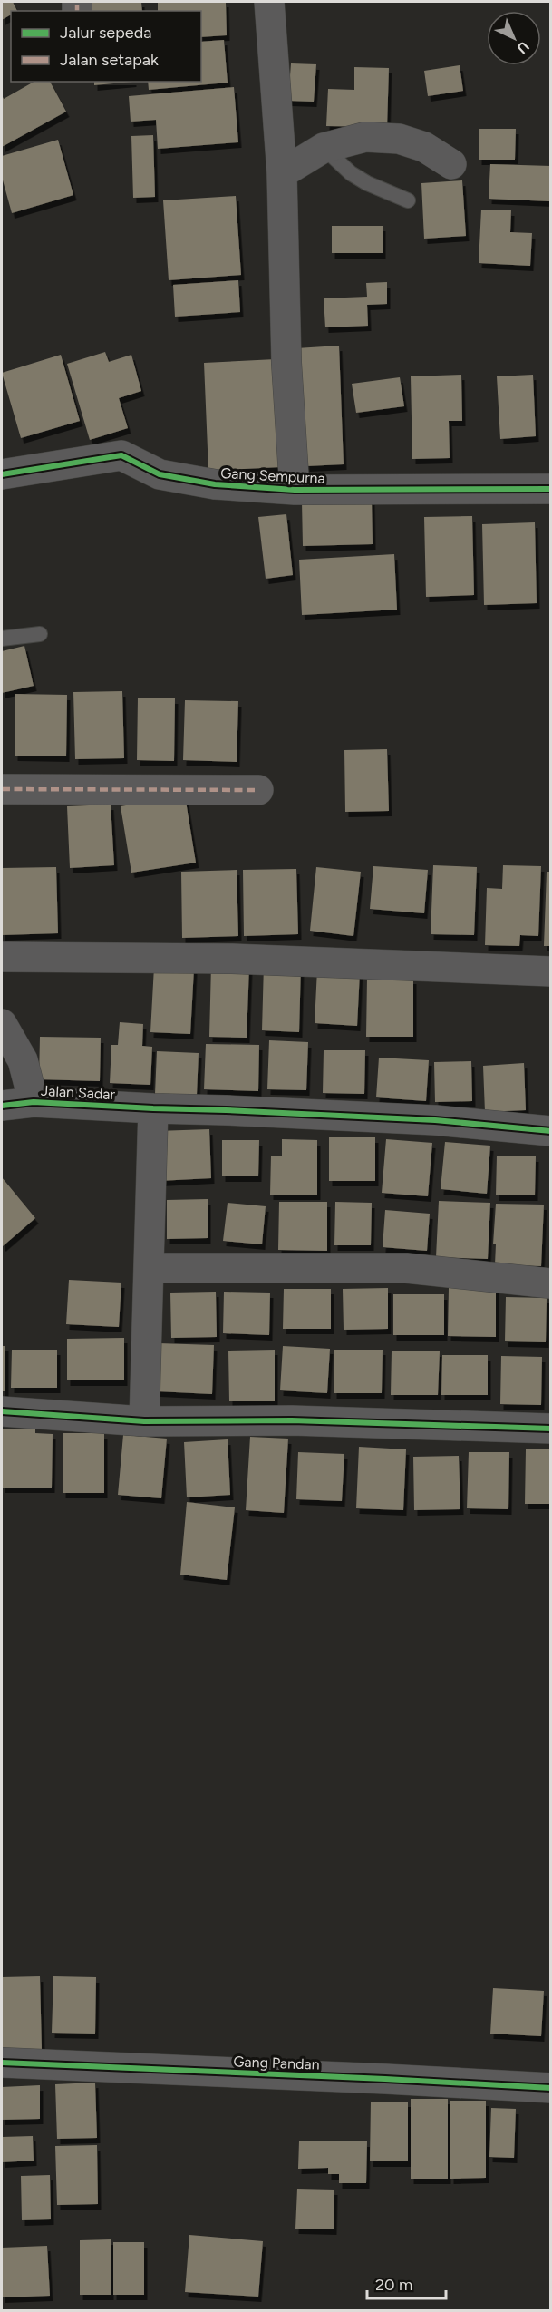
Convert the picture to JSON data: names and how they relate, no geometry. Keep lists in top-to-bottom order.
{
  "streets": {
    "street": ["Gang Sempurna", "Jalan Sadar", "Gang Pandan"]
  },
  "legend": ["Jalur sepeda", "Jalan setapak"],
  "scale_bar": "20 m",
  "north": "bottom right"
}
